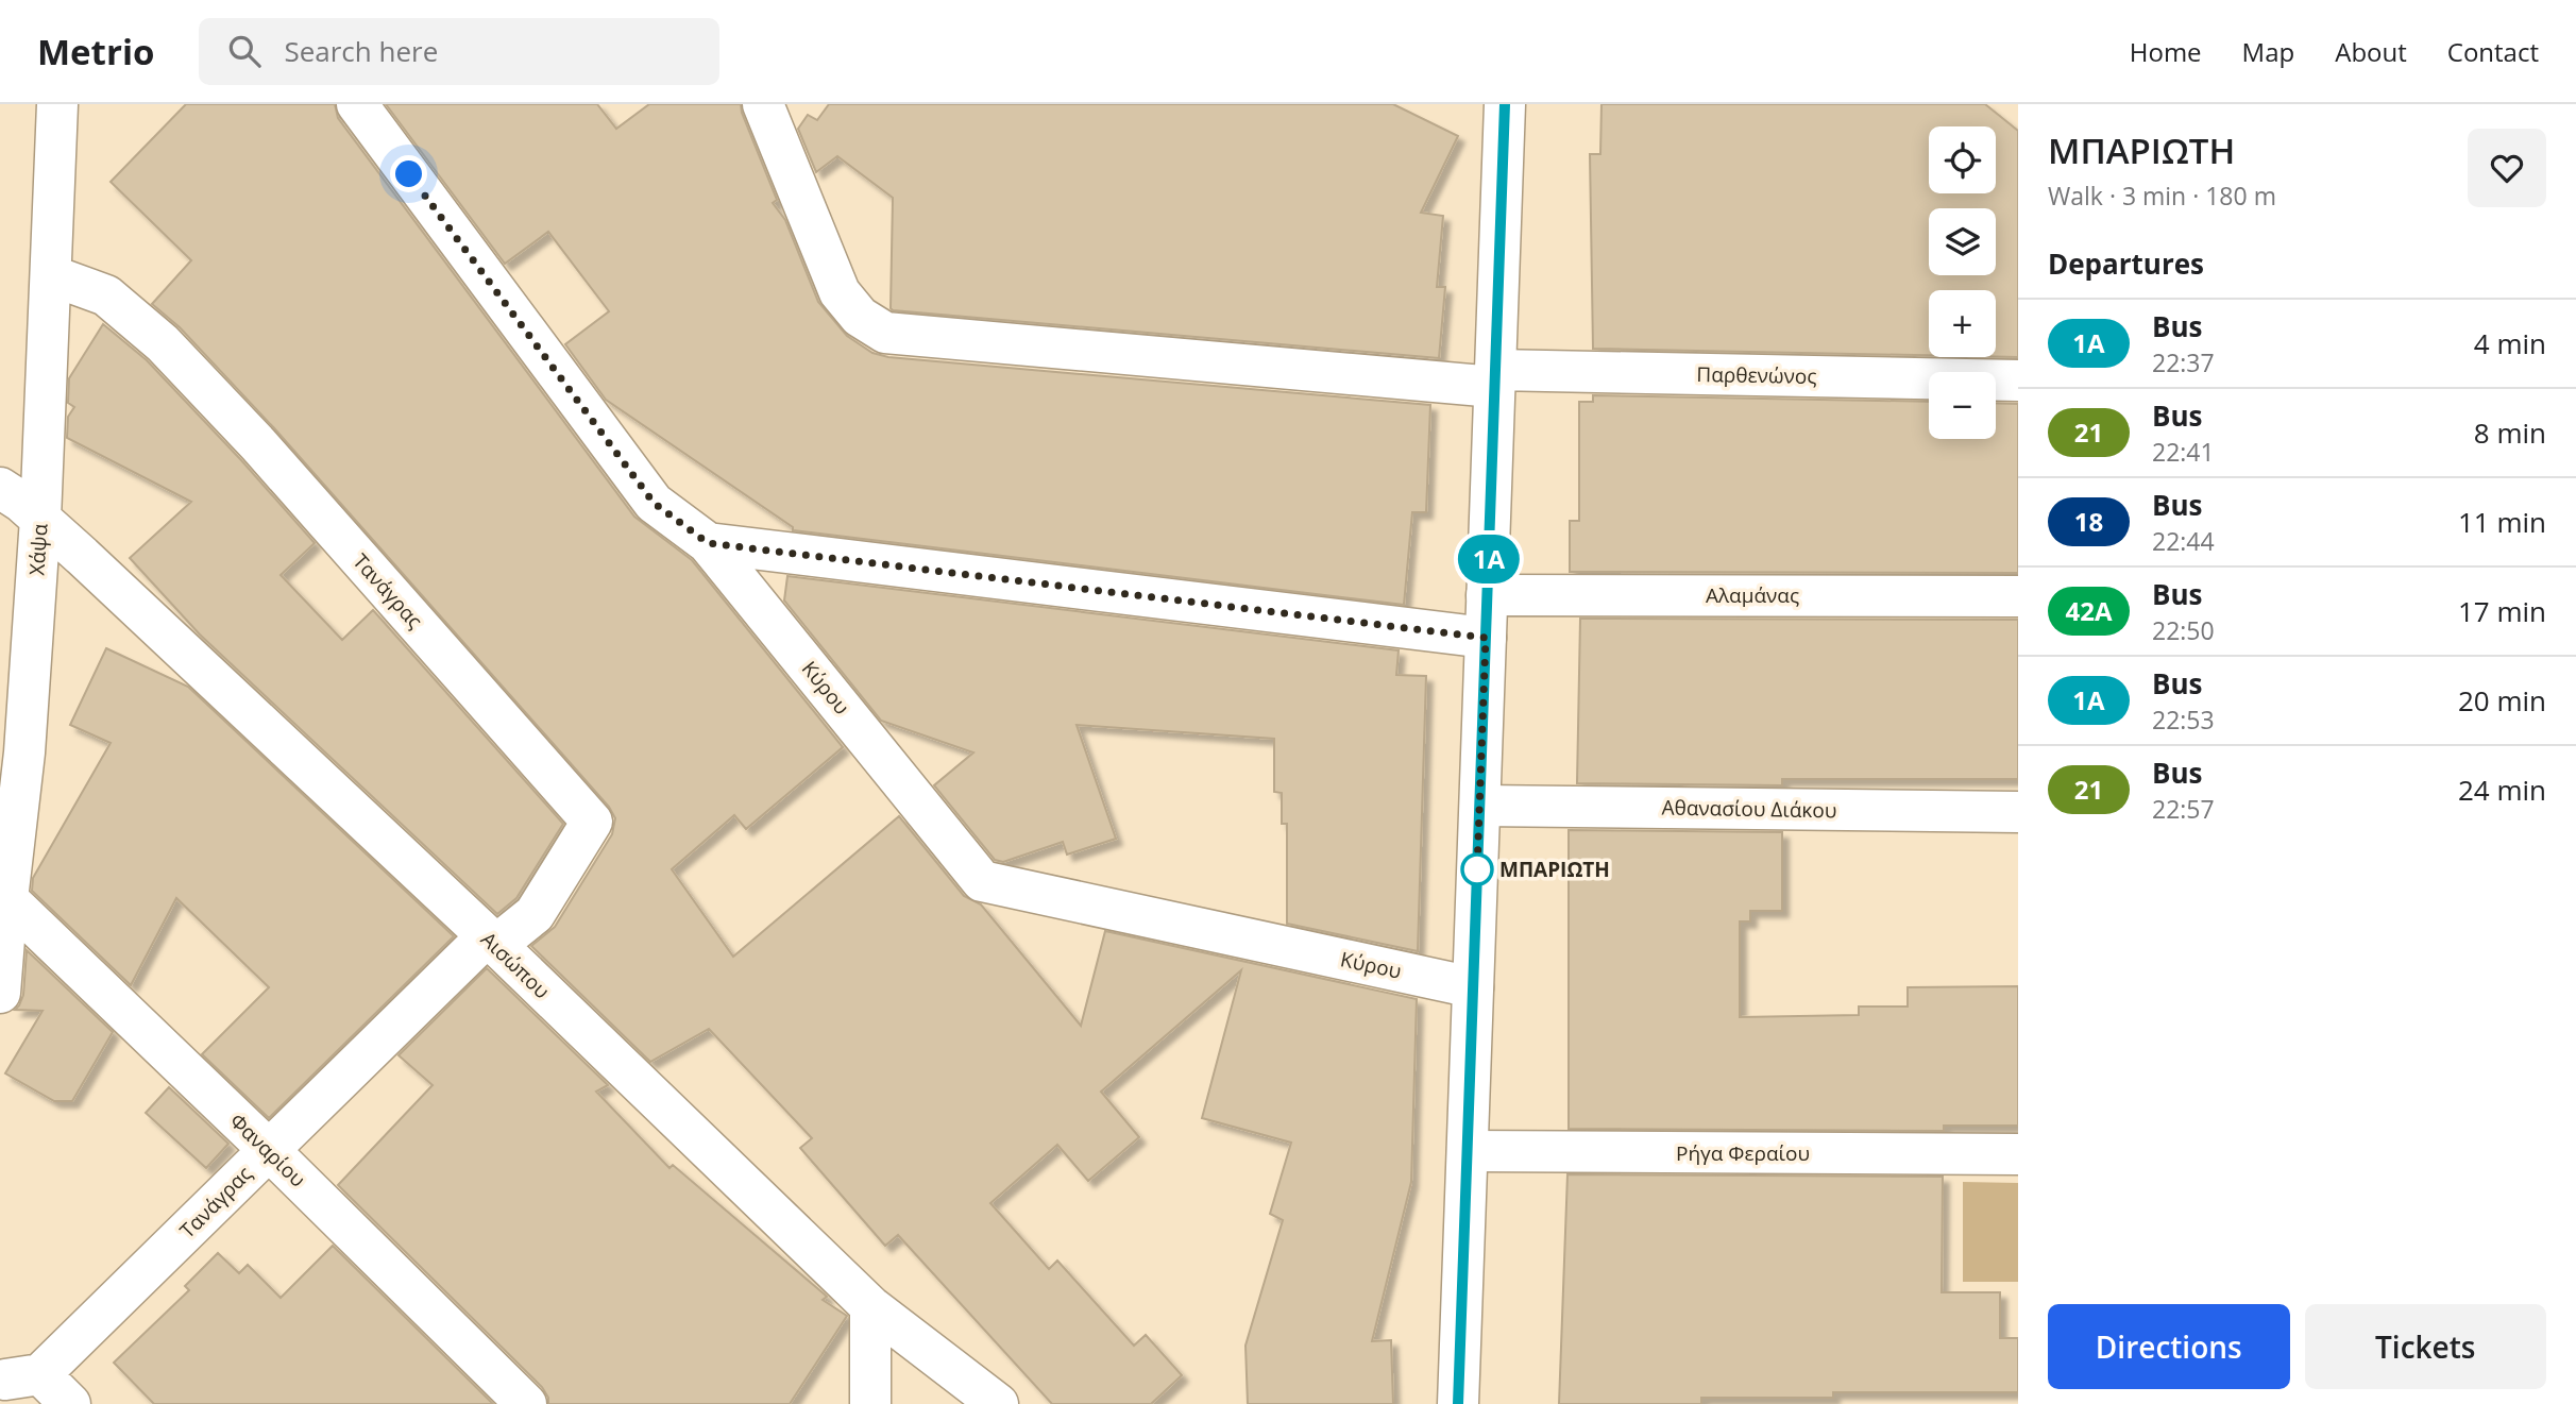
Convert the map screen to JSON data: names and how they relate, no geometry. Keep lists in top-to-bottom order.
{
  "streets": {
    "street": [
      "Παρθενώνος",
      "Χάψα",
      "Τανάγρας",
      "Αλαμάνας",
      "Κύρου",
      "Αθανασίου Διάκου",
      "Αισώπου",
      "Φαναρίου",
      "Ρήγα Φεραίου"
    ]
  },
  "crossings": [
    ["Χάψα", "Τανάγρας"],
    ["Χάψα", "Αισώπου"],
    ["Χάψα", "Φαναρίου"],
    ["Τανάγρας", "Αισώπου"],
    ["Τανάγρας", "Φαναρίου"]
  ],
  "places": ["ΜΠΑΡΙΩΤΗ"],
  "lines": ["bus line 1Α"],
  "page": {
    "header": "Metrio",
    "search": "Search here",
    "nav": [
      "Home",
      "Map",
      "About",
      "Contact"
    ],
    "on_map": "1Α",
    "heading": [
      ["ΜΠΑΡΙΩΤΗ", "Walk · 3 min · 180 m"],
      "Departures"
    ],
    "map_buttons": ["+", "−"],
    "list": [
      {
        "mark": "1Α",
        "name": "Bus",
        "note": "22:37",
        "value": "4 min"
      },
      {
        "mark": "21",
        "name": "Bus",
        "note": "22:41",
        "value": "8 min"
      },
      {
        "mark": "18",
        "name": "Bus",
        "note": "22:44",
        "value": "11 min"
      },
      {
        "mark": "42Α",
        "name": "Bus",
        "note": "22:50",
        "value": "17 min"
      },
      {
        "mark": "1Α",
        "name": "Bus",
        "note": "22:53",
        "value": "20 min"
      },
      {
        "mark": "21",
        "name": "Bus",
        "note": "22:57",
        "value": "24 min"
      }
    ],
    "buttons": ["Directions", "Tickets"]
  }
}
